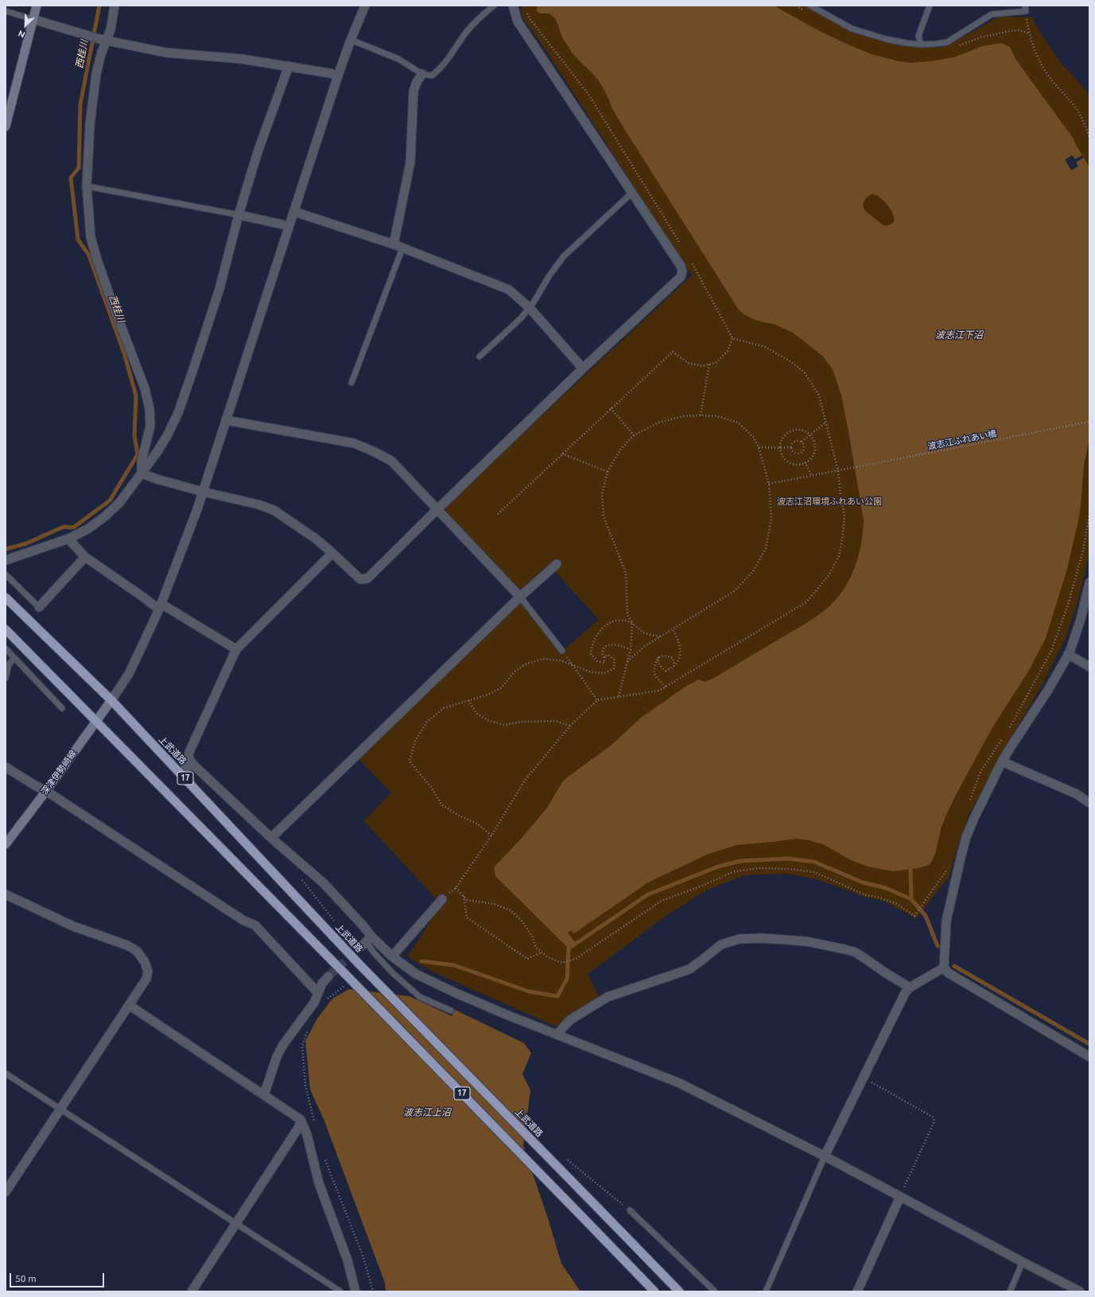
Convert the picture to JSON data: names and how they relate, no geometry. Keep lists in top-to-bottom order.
{
  "streets": {
    "highway": ["上武道路", "17"],
    "main road": ["深津伊勢崎線"],
    "path": ["波志江ふれあい橋"]
  },
  "crossings": [
    ["上武道路", "深津伊勢崎線"],
    ["深津伊勢崎線", "17"]
  ],
  "water": ["西桂川", "波志江下沼", "波志江上沼"],
  "parks": ["波志江沼環境ふれあい公園"],
  "scale_bar": "50 m",
  "north": "bottom left"
}
